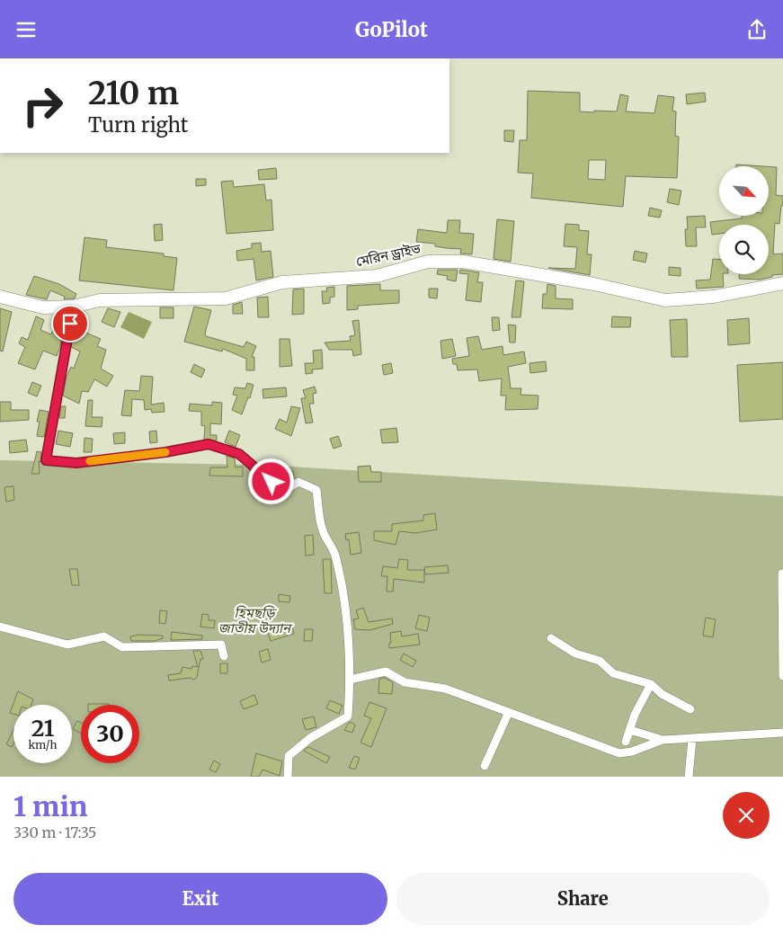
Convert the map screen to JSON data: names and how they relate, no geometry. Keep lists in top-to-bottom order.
{
  "streets": {
    "main road": ["মেরিন ড্রাইভ"]
  },
  "parks": ["হিমছড়ি জাতীয় উদ্যান"],
  "north": "bottom right",
  "page": {
    "header": "GoPilot",
    "turn": ["210 m", "Turn right"],
    "speed": "21 km/h",
    "limit": "30",
    "heading": ["1 min", "330 m · 17:35"],
    "buttons": ["Exit", "Share"]
  }
}
